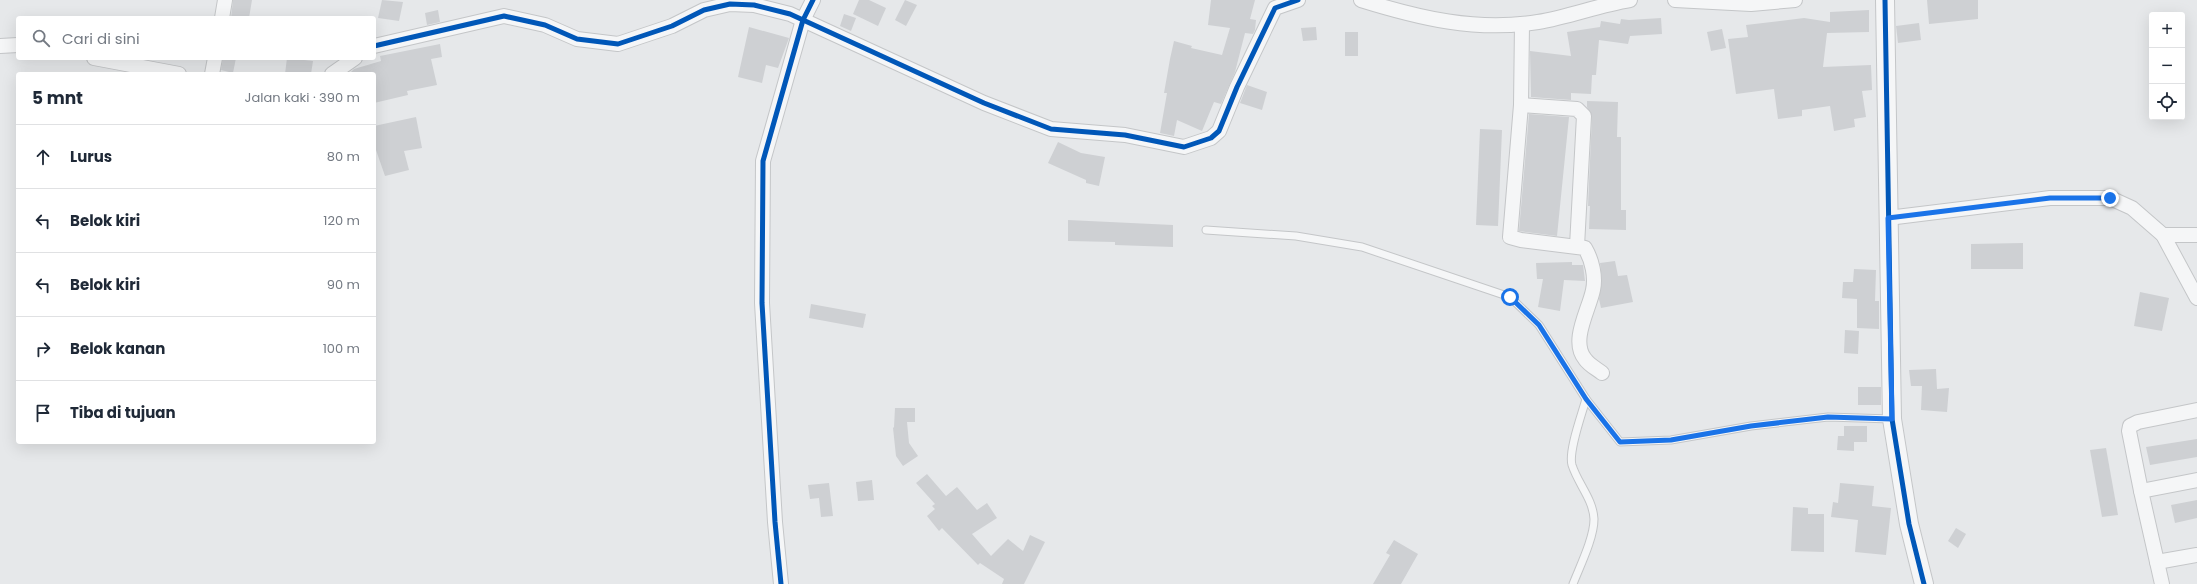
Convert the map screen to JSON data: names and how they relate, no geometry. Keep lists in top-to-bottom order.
{
  "page": {
    "map_buttons": ["+", "−"],
    "search": "Cari di sini",
    "heading": ["5 mnt", "Jalan kaki · 390 m"],
    "list": [
      ["Lurus", "80 m"],
      ["Belok kiri", "120 m"],
      ["Belok kiri", "90 m"],
      ["Belok kanan", "100 m"],
      "Tiba di tujuan"
    ]
  }
}
